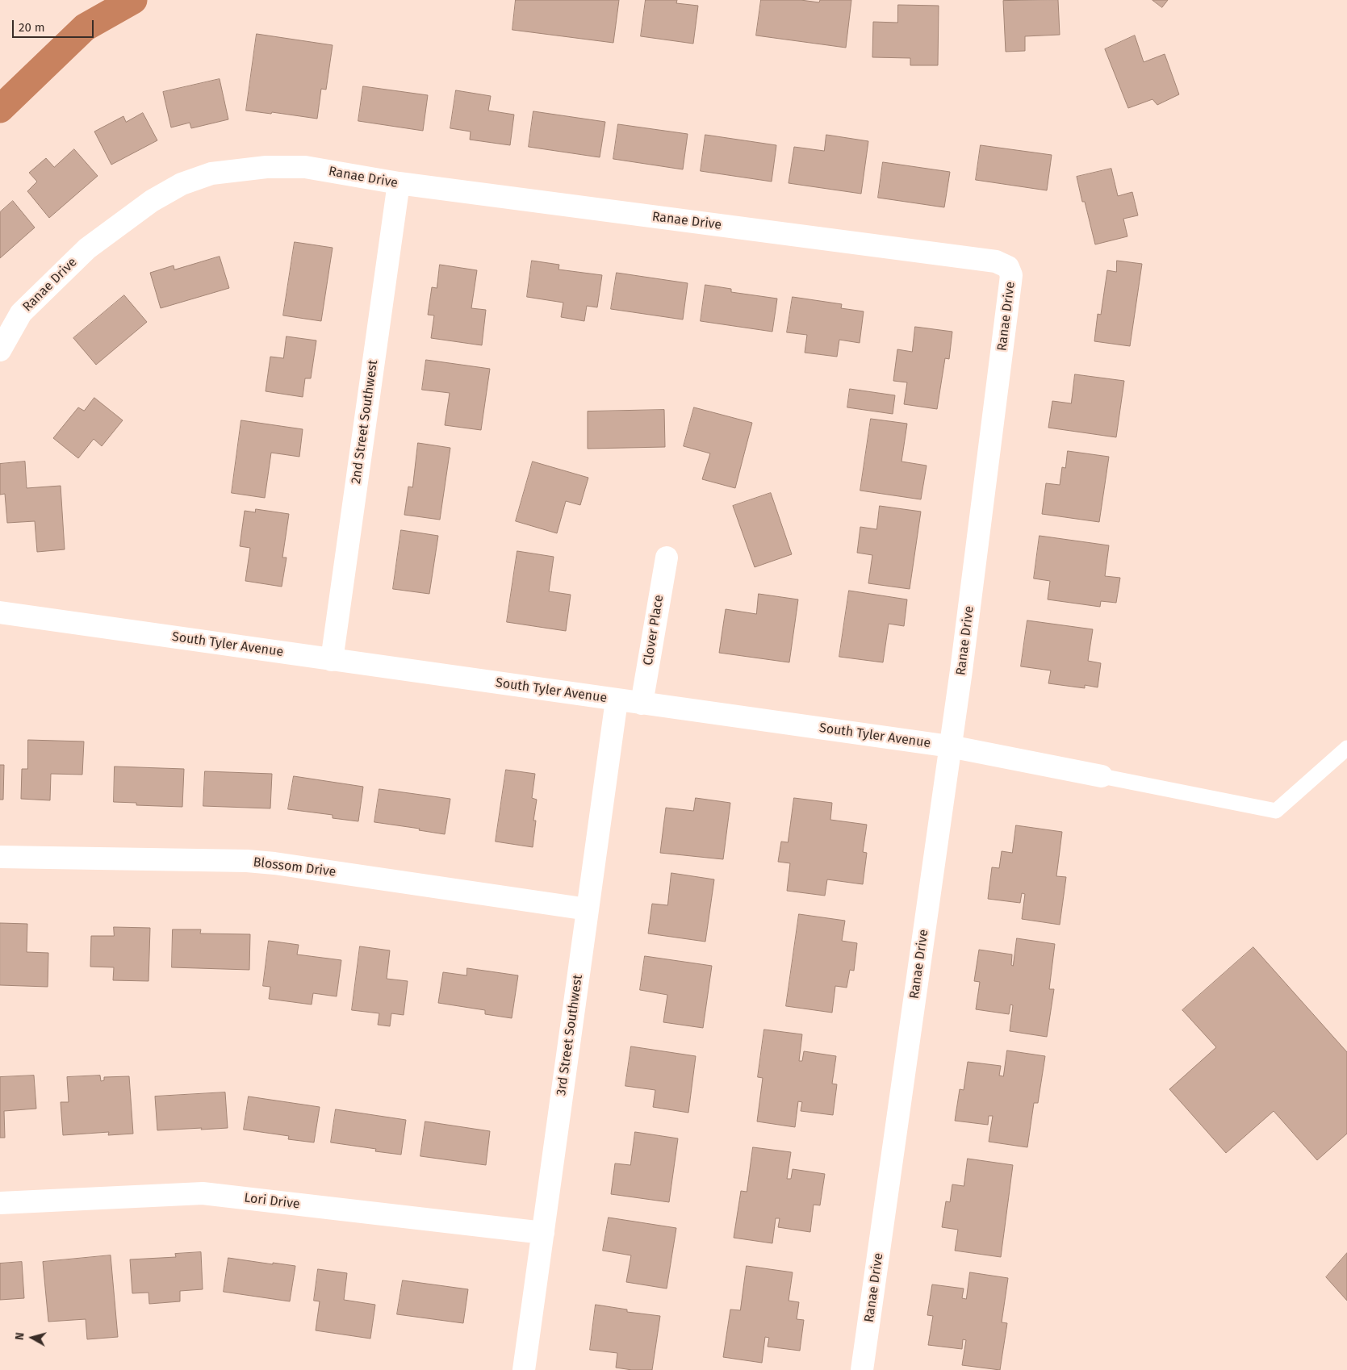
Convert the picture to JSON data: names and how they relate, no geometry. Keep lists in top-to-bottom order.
{
  "streets": {
    "street": [
      "Ranae Drive",
      "2nd Street Southwest",
      "Clover Place",
      "South Tyler Avenue",
      "Blossom Drive",
      "3rd Street Southwest",
      "Lori Drive"
    ]
  },
  "crossings": [
    ["Ranae Drive", "2nd Street Southwest"],
    ["Ranae Drive", "South Tyler Avenue"],
    ["2nd Street Southwest", "South Tyler Avenue"],
    ["Clover Place", "South Tyler Avenue"],
    ["South Tyler Avenue", "3rd Street Southwest"],
    ["Blossom Drive", "3rd Street Southwest"],
    ["3rd Street Southwest", "Lori Drive"]
  ],
  "scale_bar": "20 m",
  "north": "left"
}
